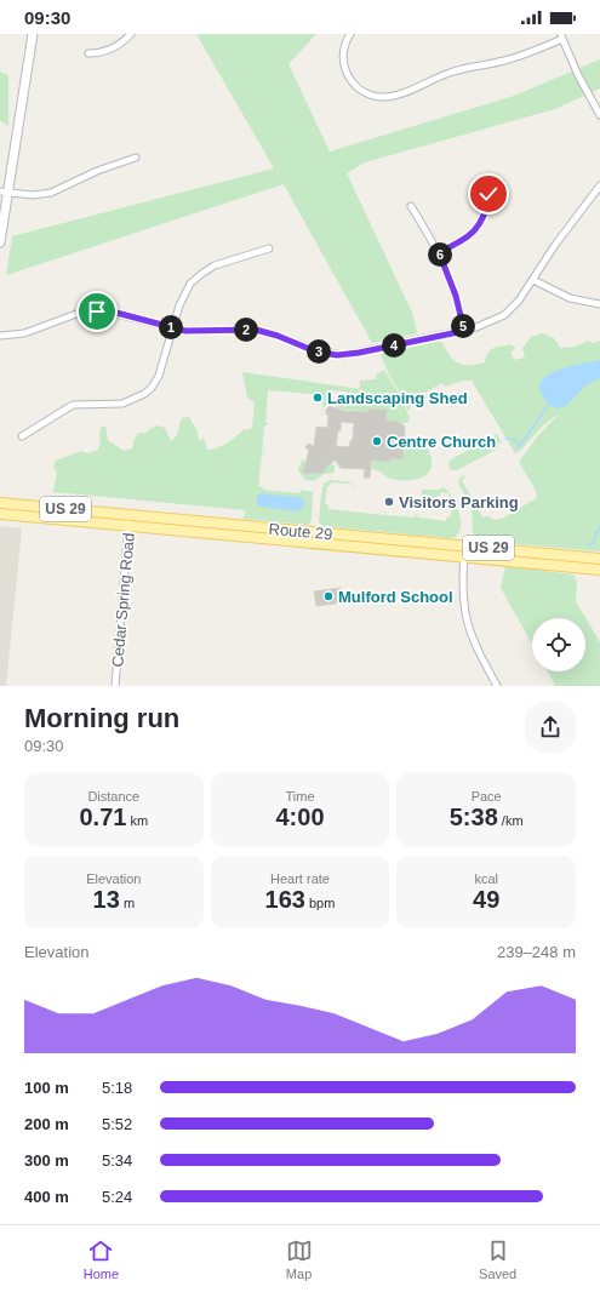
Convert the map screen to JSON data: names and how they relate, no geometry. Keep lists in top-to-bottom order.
{
  "streets": {
    "main road": ["US 29", "Route 29"],
    "street": ["Cedar Spring Road"]
  },
  "crossings": [
    ["Route 29", "Cedar Spring Road"]
  ],
  "places": [
    "Landscaping Shed",
    "Centre Church",
    "Visitors Parking",
    "Mulford School"
  ],
  "page": {
    "status": "09:30",
    "pins": [
      "6",
      "5",
      "1",
      "2",
      "4",
      "3"
    ],
    "heading": ["Morning run", "09:30"],
    "stats": [
      ["Distance", "0.71 km"],
      ["Time", "4:00"],
      ["Pace", "5:38 /km"],
      ["Elevation", "13 m"],
      ["Heart rate", "163 bpm"],
      ["kcal", "49"]
    ],
    "chart": ["Elevation", "239–248 m"],
    "list": [
      {
        "name": "100 m",
        "note": "5:18"
      },
      {
        "name": "200 m",
        "note": "5:52"
      },
      {
        "name": "300 m",
        "note": "5:34"
      },
      {
        "name": "400 m",
        "note": "5:24"
      }
    ],
    "tabs": ["Home", "Map", "Saved"]
  }
}
